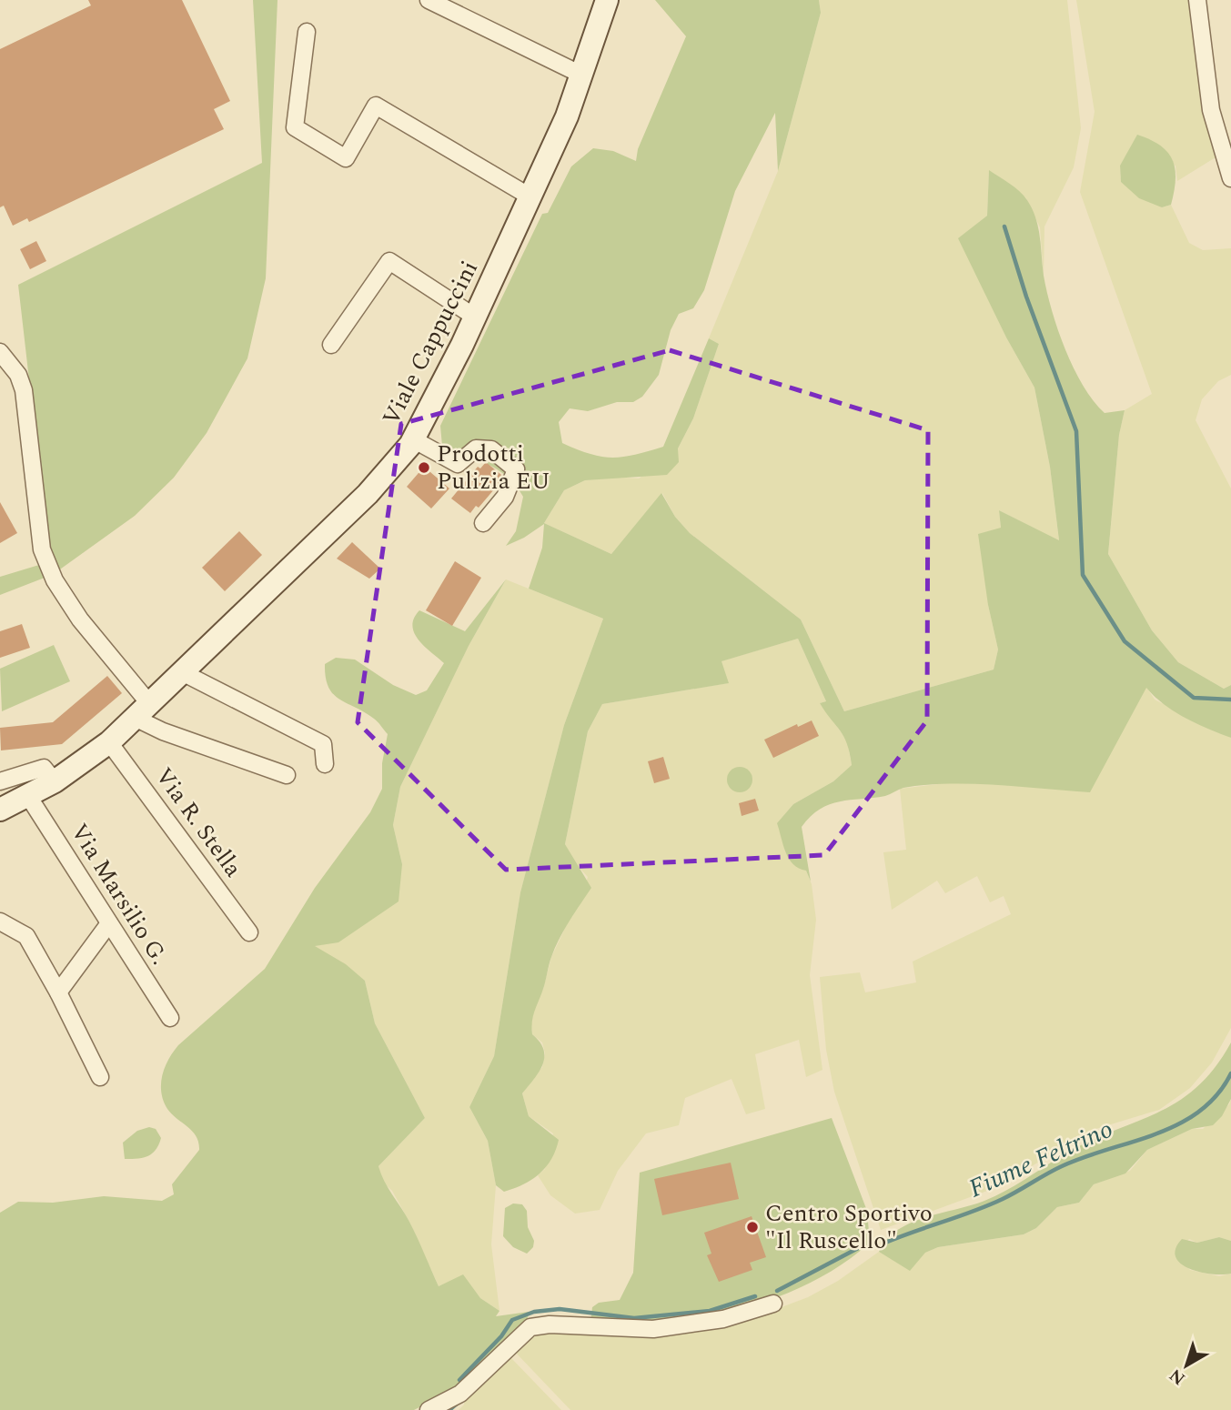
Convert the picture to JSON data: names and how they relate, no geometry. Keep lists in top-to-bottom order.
{
  "streets": {
    "street": ["Viale Cappuccini", "Via R. Stella", "Via Marsilio G."]
  },
  "crossings": [
    ["Viale Cappuccini", "Via R. Stella"],
    ["Viale Cappuccini", "Via Marsilio G."]
  ],
  "water": ["Fiume Feltrino"],
  "places": ["Prodotti Pulizia EU", "Centro Sportivo \"Il Ruscello\""],
  "north": "bottom left"
}
